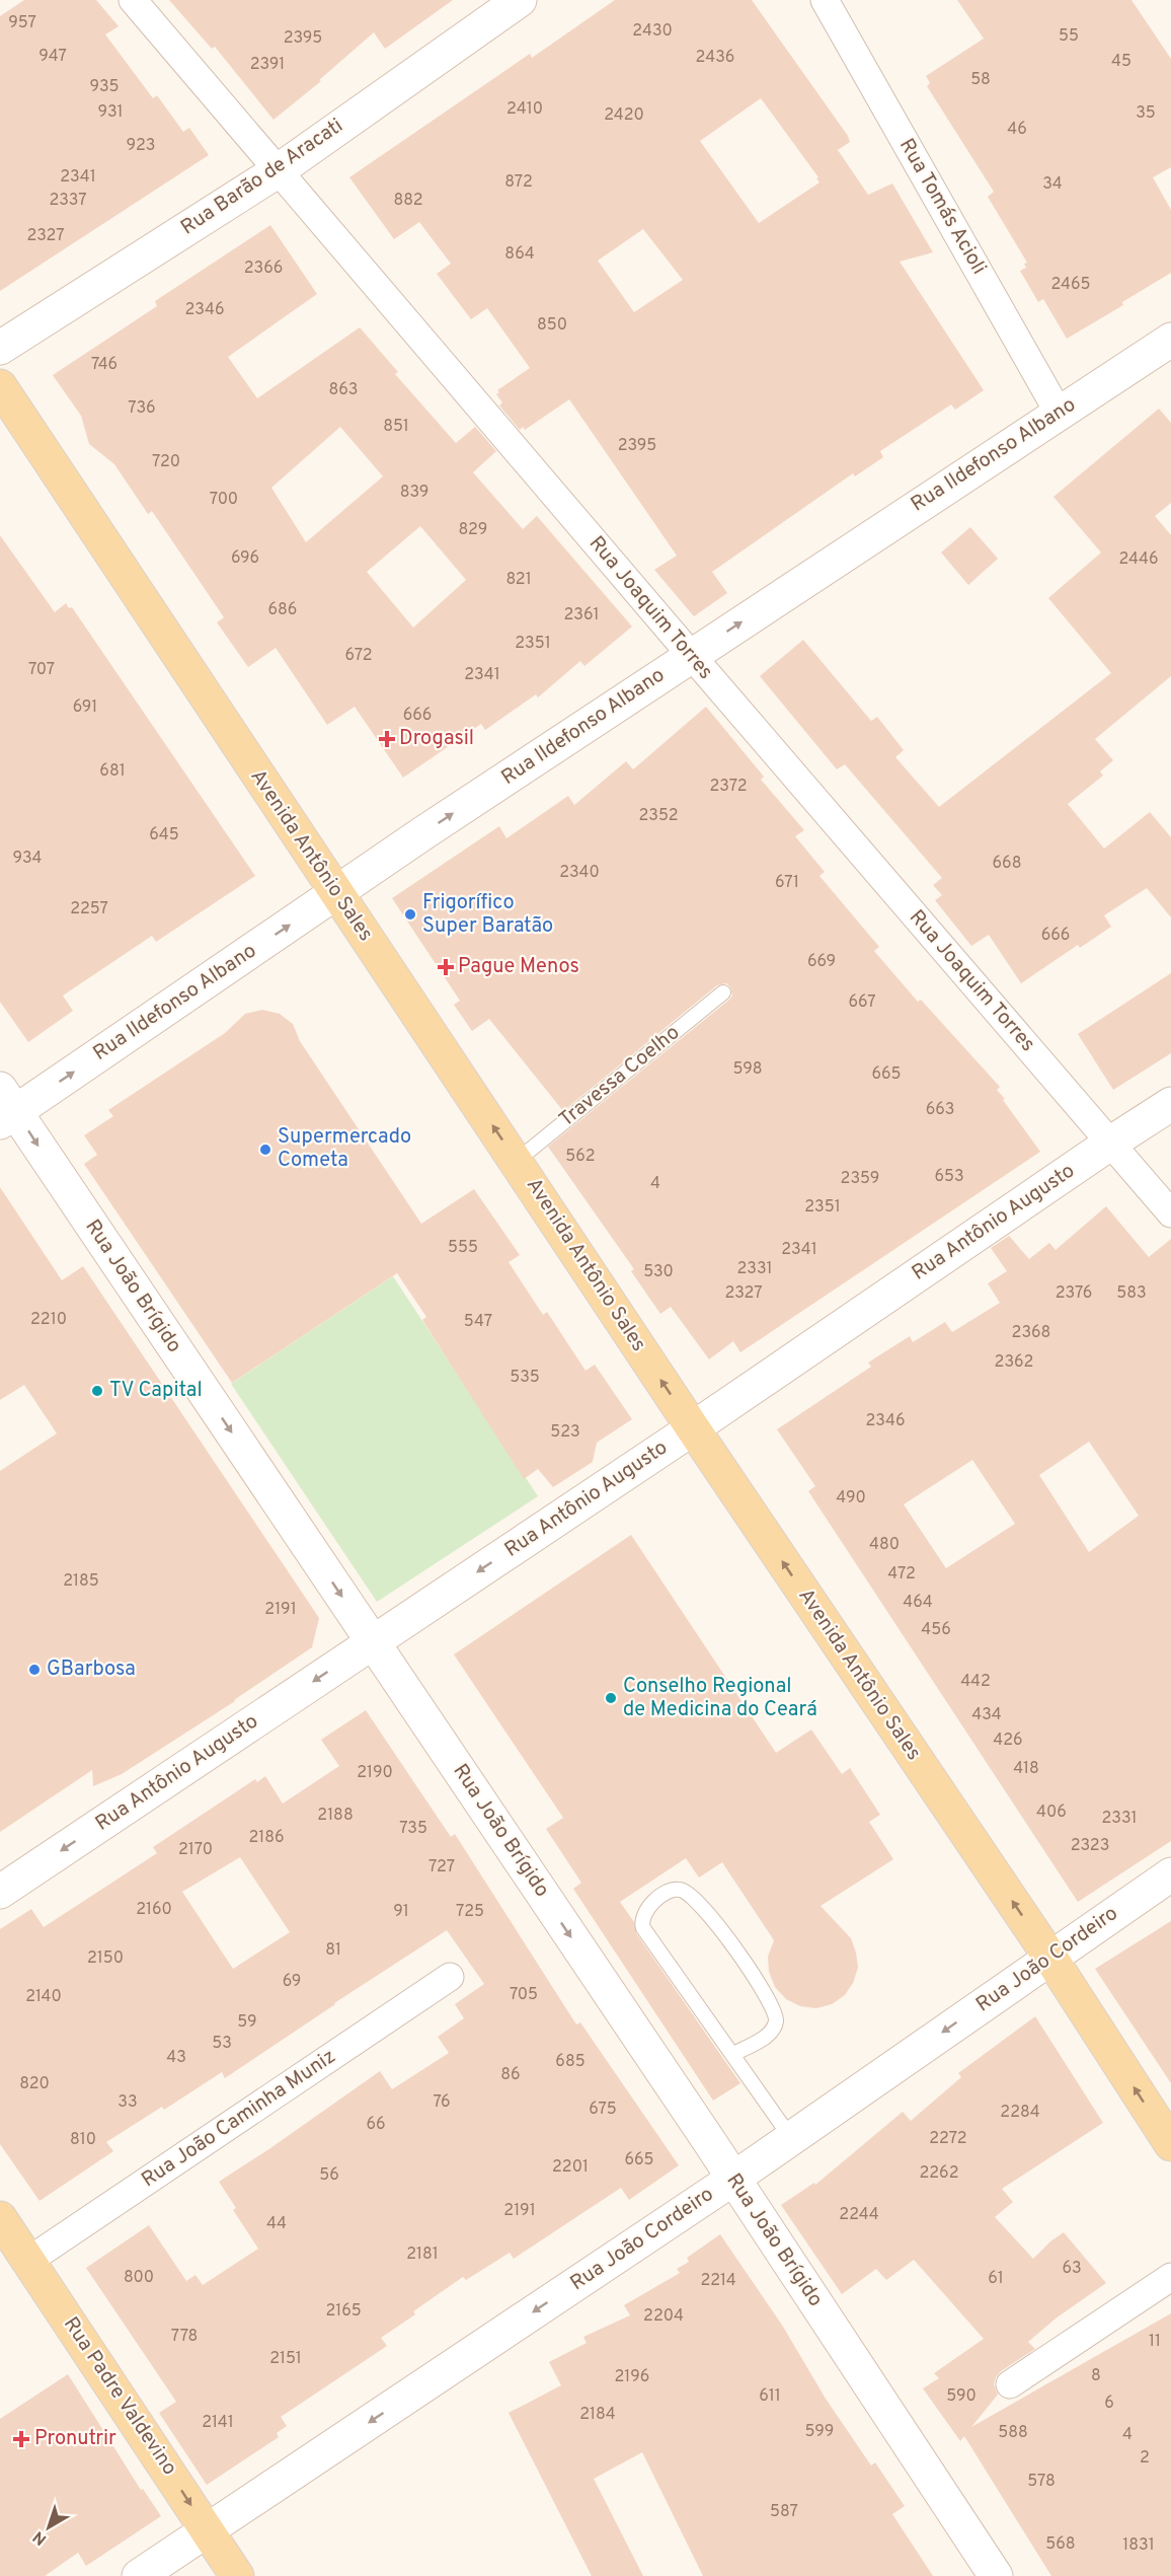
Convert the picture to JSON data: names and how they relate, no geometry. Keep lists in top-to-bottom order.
{
  "streets": {
    "main road": ["Avenida Antônio Sales", "Rua Padre Valdevino"],
    "street": [
      "Rua Barão de Aracati",
      "Rua Tomás Acioli",
      "Rua Ildefonso Albano",
      "Rua Joaquim Torres",
      "Rua Antônio Augusto",
      "Rua João Brígido",
      "Rua João Cordeiro",
      "Rua João Caminha Muniz"
    ],
    "lane": ["Travessa Coelho"]
  },
  "crossings": [
    ["Rua Barão de Aracati", "Rua Joaquim Torres"],
    ["Rua Tomás Acioli", "Rua Ildefonso Albano"],
    ["Rua Ildefonso Albano", "Rua Joaquim Torres"],
    ["Rua Ildefonso Albano", "Avenida Antônio Sales"],
    ["Rua Ildefonso Albano", "Rua João Brígido"],
    ["Rua Joaquim Torres", "Rua Antônio Augusto"],
    ["Avenida Antônio Sales", "Travessa Coelho"],
    ["Avenida Antônio Sales", "Rua Antônio Augusto"],
    ["Avenida Antônio Sales", "Rua João Cordeiro"],
    ["Rua Antônio Augusto", "Rua João Brígido"],
    ["Rua João Brígido", "Rua João Cordeiro"],
    ["Rua João Cordeiro", "Rua Padre Valdevino"],
    ["Rua João Caminha Muniz", "Rua Padre Valdevino"]
  ],
  "one_way": [
    "Rua Ildefonso Albano",
    "Avenida Antônio Sales",
    "Rua Antônio Augusto",
    "Rua João Brígido",
    "Rua João Cordeiro",
    "Rua Padre Valdevino"
  ],
  "places": {
    "health": ["Drogasil", "Pague Menos", "Pronutrir"],
    "other": [
      "Frigorífico Super Baratão",
      "Supermercado Cometa",
      "TV Capital",
      "GBarbosa",
      "Conselho Regional de Medicina do Ceará"
    ]
  },
  "house_numbers": [
    "957",
    "2430",
    "55",
    "2395",
    "947",
    "2436",
    "45",
    "2391",
    "58",
    "935",
    "2410",
    "931",
    "35",
    "2420",
    "46",
    "923",
    "2341",
    "872",
    "34",
    "2337",
    "882",
    "2327",
    "864",
    "2366",
    "2465",
    "2346",
    "850",
    "746",
    "863",
    "736",
    "851",
    "2395",
    "720",
    "839",
    "700",
    "829",
    "696",
    "2446",
    "821",
    "686",
    "2361",
    "2351",
    "672",
    "707",
    "2341",
    "691",
    "666",
    "681",
    "2372",
    "2352",
    "645",
    "934",
    "668",
    "2340",
    "671",
    "2257",
    "666",
    "669",
    "667",
    "598",
    "665",
    "663",
    "562",
    "653",
    "2359",
    "4",
    "2351",
    "555",
    "2341",
    "2331",
    "530",
    "2327",
    "2376",
    "583",
    "2210",
    "547",
    "2368",
    "2362",
    "535",
    "2346",
    "523",
    "490",
    "480",
    "472",
    "2185",
    "464",
    "2191",
    "456",
    "442",
    "434",
    "426",
    "418",
    "2190",
    "406",
    "2188",
    "2331",
    "735",
    "2186",
    "2323",
    "2170",
    "727",
    "2160",
    "91",
    "725",
    "81",
    "2150",
    "69",
    "705",
    "2140",
    "59",
    "53",
    "43",
    "685",
    "86",
    "820",
    "33",
    "76",
    "675",
    "2284",
    "66",
    "2272",
    "810",
    "665",
    "2201",
    "2262",
    "56",
    "2191",
    "2244",
    "44",
    "2181",
    "63",
    "800",
    "61",
    "2214",
    "2165",
    "2204",
    "778",
    "11",
    "2151",
    "8",
    "2196",
    "611",
    "590",
    "6",
    "2184",
    "2141",
    "599",
    "588",
    "4",
    "2",
    "578",
    "587",
    "568",
    "1831"
  ],
  "north": "bottom left"
}
